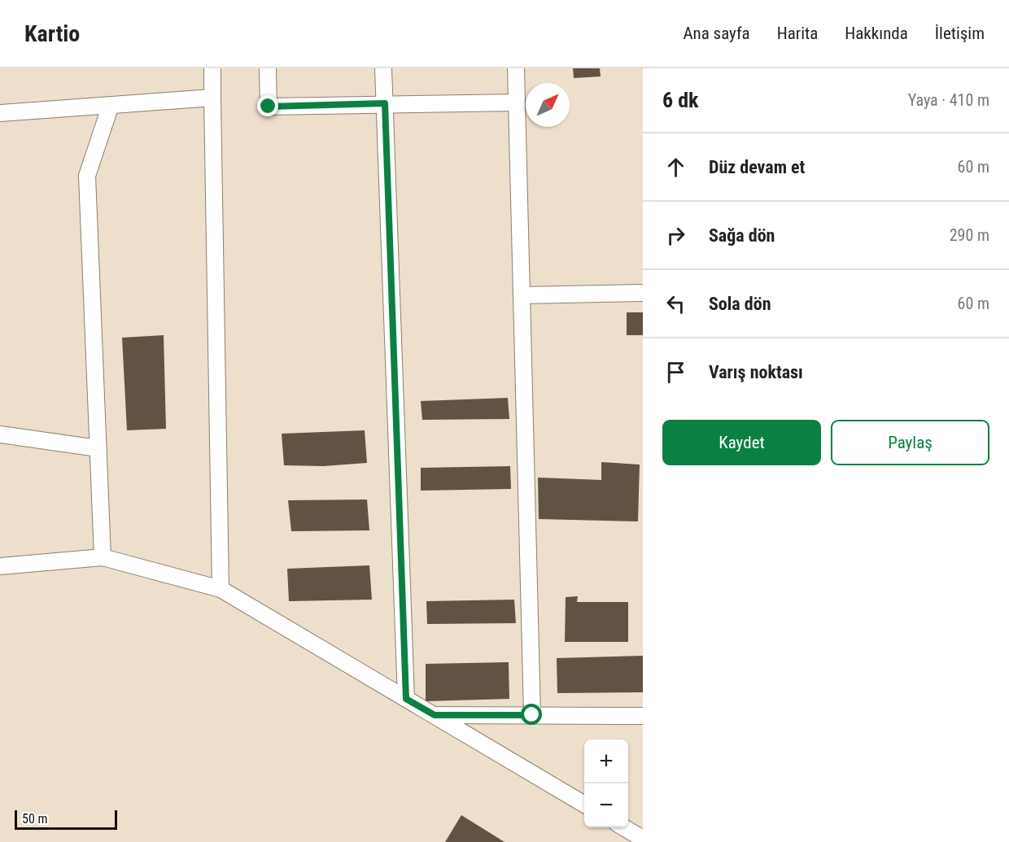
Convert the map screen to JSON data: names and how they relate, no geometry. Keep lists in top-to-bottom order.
{
  "scale_bar": "50 m",
  "north": "top right",
  "page": {
    "header": "Kartio",
    "nav": [
      "Ana sayfa",
      "Harita",
      "Hakkında",
      "İletişim"
    ],
    "heading": ["6 dk", "Yaya · 410 m"],
    "list": [
      ["Düz devam et", "60 m"],
      ["Sağa dön", "290 m"],
      ["Sola dön", "60 m"],
      "Varış noktası"
    ],
    "buttons": ["Kaydet", "Paylaş"],
    "map_buttons": ["+", "−"],
    "scale": "50 m"
  }
}
